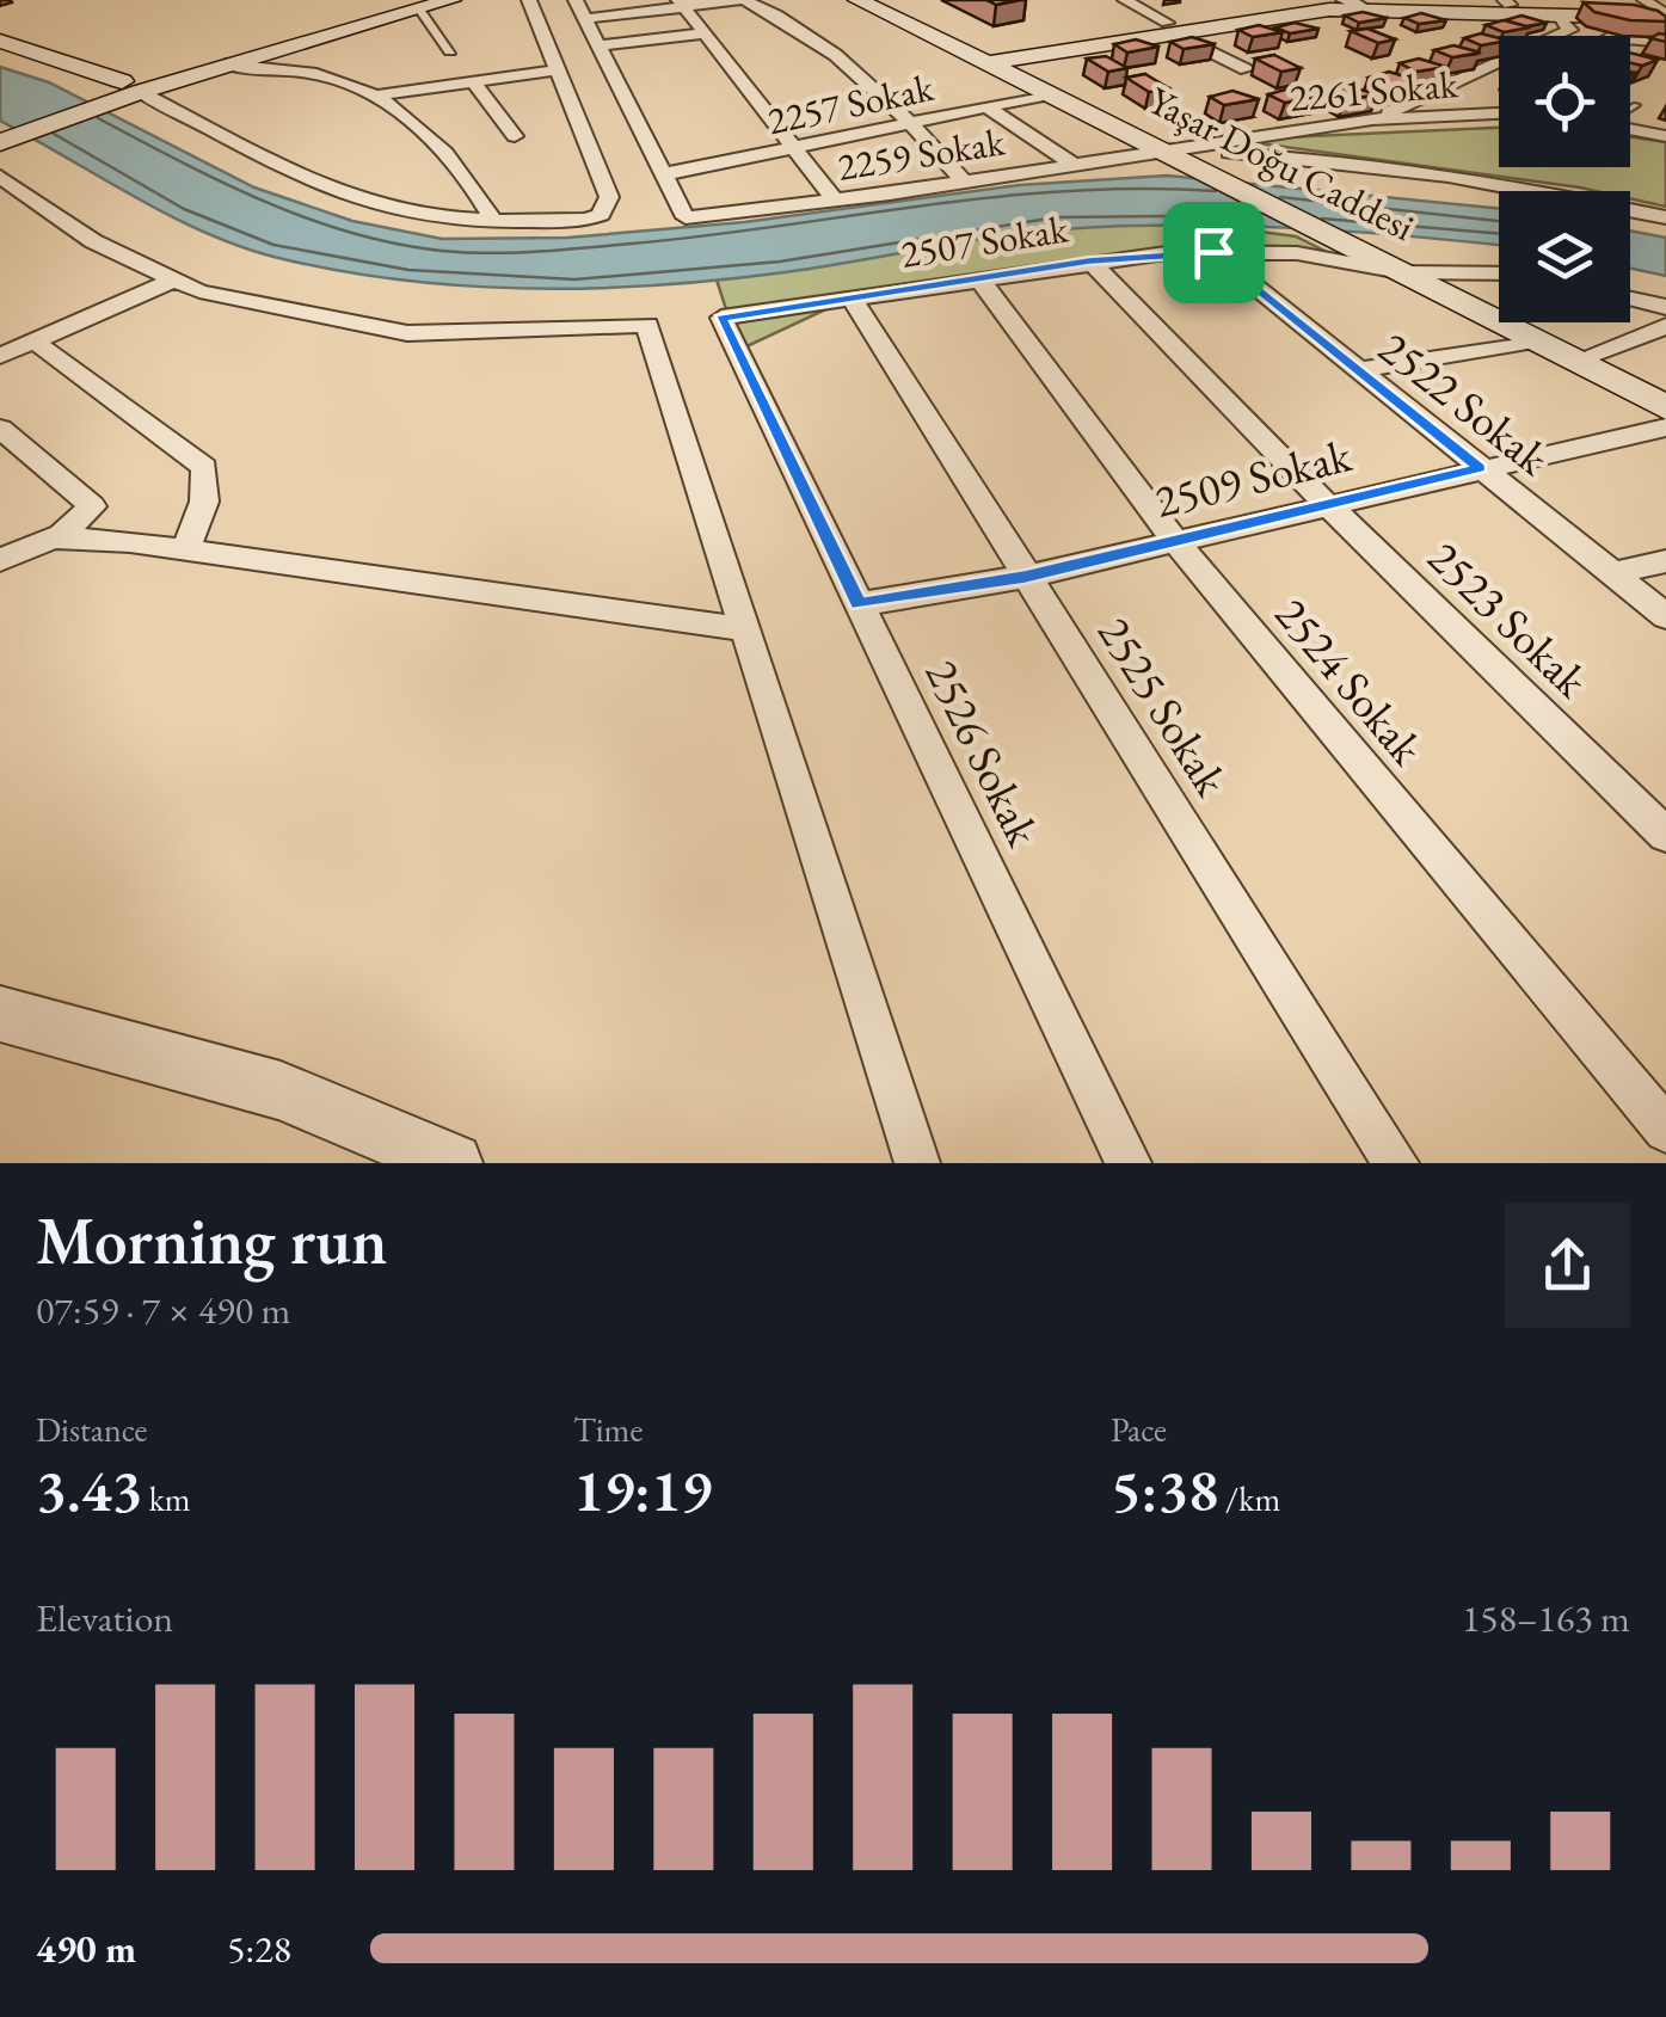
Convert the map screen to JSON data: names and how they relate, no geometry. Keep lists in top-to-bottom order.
{
  "streets": {
    "main road": ["Yaşar Doğu Caddesi"],
    "street": [
      "2261 Sokak",
      "2257 Sokak",
      "2259 Sokak",
      "2507 Sokak",
      "2522 Sokak",
      "2509 Sokak",
      "2523 Sokak",
      "2524 Sokak",
      "2525 Sokak",
      "2526 Sokak"
    ]
  },
  "crossings": [
    ["2261 Sokak", "2259 Sokak"],
    ["2261 Sokak", "Yaşar Doğu Caddesi"],
    ["2257 Sokak", "2259 Sokak"],
    ["2257 Sokak", "Yaşar Doğu Caddesi"],
    ["2259 Sokak", "Yaşar Doğu Caddesi"],
    ["Yaşar Doğu Caddesi", "2507 Sokak"],
    ["2507 Sokak", "2522 Sokak"],
    ["2507 Sokak", "2523 Sokak"],
    ["2507 Sokak", "2524 Sokak"],
    ["2507 Sokak", "2525 Sokak"],
    ["2507 Sokak", "2526 Sokak"],
    ["2522 Sokak", "2509 Sokak"],
    ["2509 Sokak", "2523 Sokak"],
    ["2509 Sokak", "2524 Sokak"],
    ["2509 Sokak", "2525 Sokak"],
    ["2509 Sokak", "2526 Sokak"]
  ],
  "page": {
    "heading": ["Morning run", "07:59 · 7 × 490 m"],
    "stats": [
      ["Distance", "3.43 km"],
      ["Time", "19:19"],
      ["Pace", "5:38 /km"]
    ],
    "chart": ["Elevation", "158–163 m"],
    "list": [
      {
        "name": "490 m",
        "note": "5:28"
      }
    ]
  }
}
